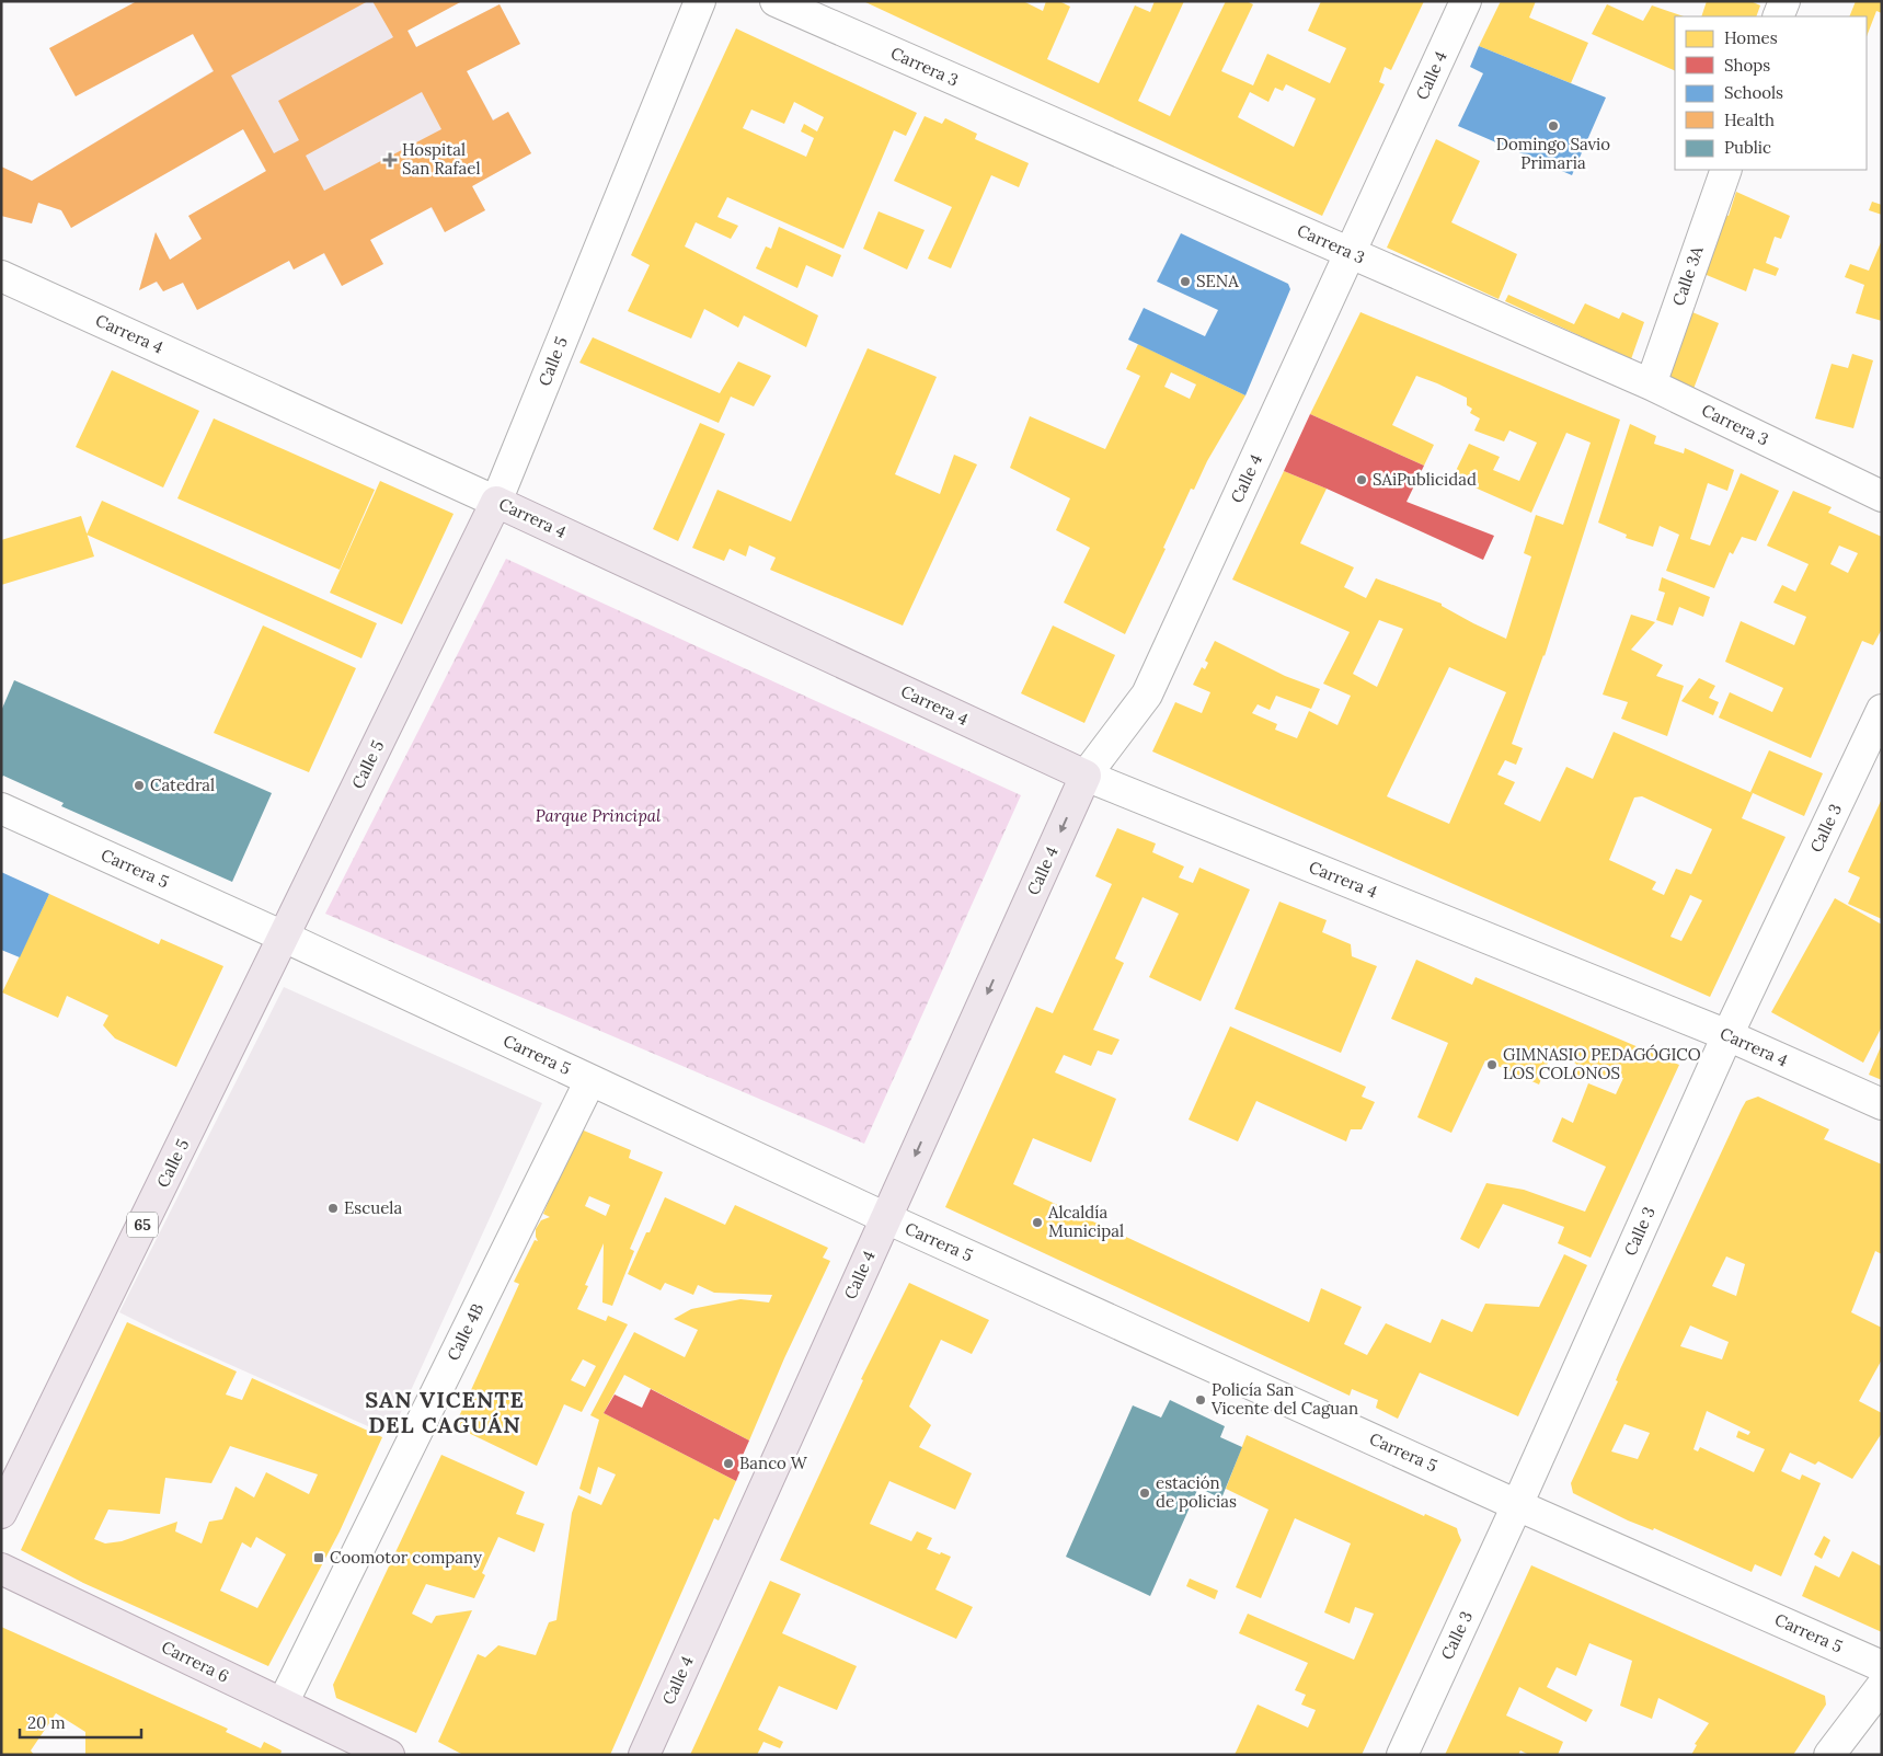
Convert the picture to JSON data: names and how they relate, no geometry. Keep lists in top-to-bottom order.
{
  "streets": {
    "main road": [
      "Calle 4",
      "Carrera 4",
      "Calle 5",
      "65",
      "Carrera 6"
    ],
    "street": [
      "Carrera 3",
      "Calle 3A",
      "Calle 3",
      "Carrera 5",
      "Calle 4B"
    ]
  },
  "crossings": [
    ["Carrera 3", "Calle 4"],
    ["Carrera 3", "Calle 3A"],
    ["Calle 4", "Carrera 4"],
    ["Calle 4", "Carrera 5"],
    ["Carrera 4", "Calle 5"],
    ["Carrera 4", "Calle 3"],
    ["Calle 5", "Carrera 5"],
    ["Calle 3", "Carrera 5"],
    ["Carrera 5", "Calle 4B"],
    ["Calle 4B", "Carrera 6"]
  ],
  "districts": ["SAN VICENTE DEL CAGUÁN"],
  "parks": ["Parque Principal"],
  "places": {
    "other": [
      "Domingo Savio Primaria",
      "SENA",
      "SAiPublicidad",
      "Catedral",
      "GIMNASIO PEDAGÓGICO LOS COLONOS",
      "Escuela",
      "Alcaldía Municipal",
      "Policía San Vicente del Caguan",
      "Banco W",
      "estación de policias"
    ],
    "health": ["Hospital San Rafael"],
    "transit": ["Coomotor company"]
  },
  "legend": [
    "Homes",
    "Shops",
    "Schools",
    "Health",
    "Public"
  ],
  "scale_bar": "20 m"
}
